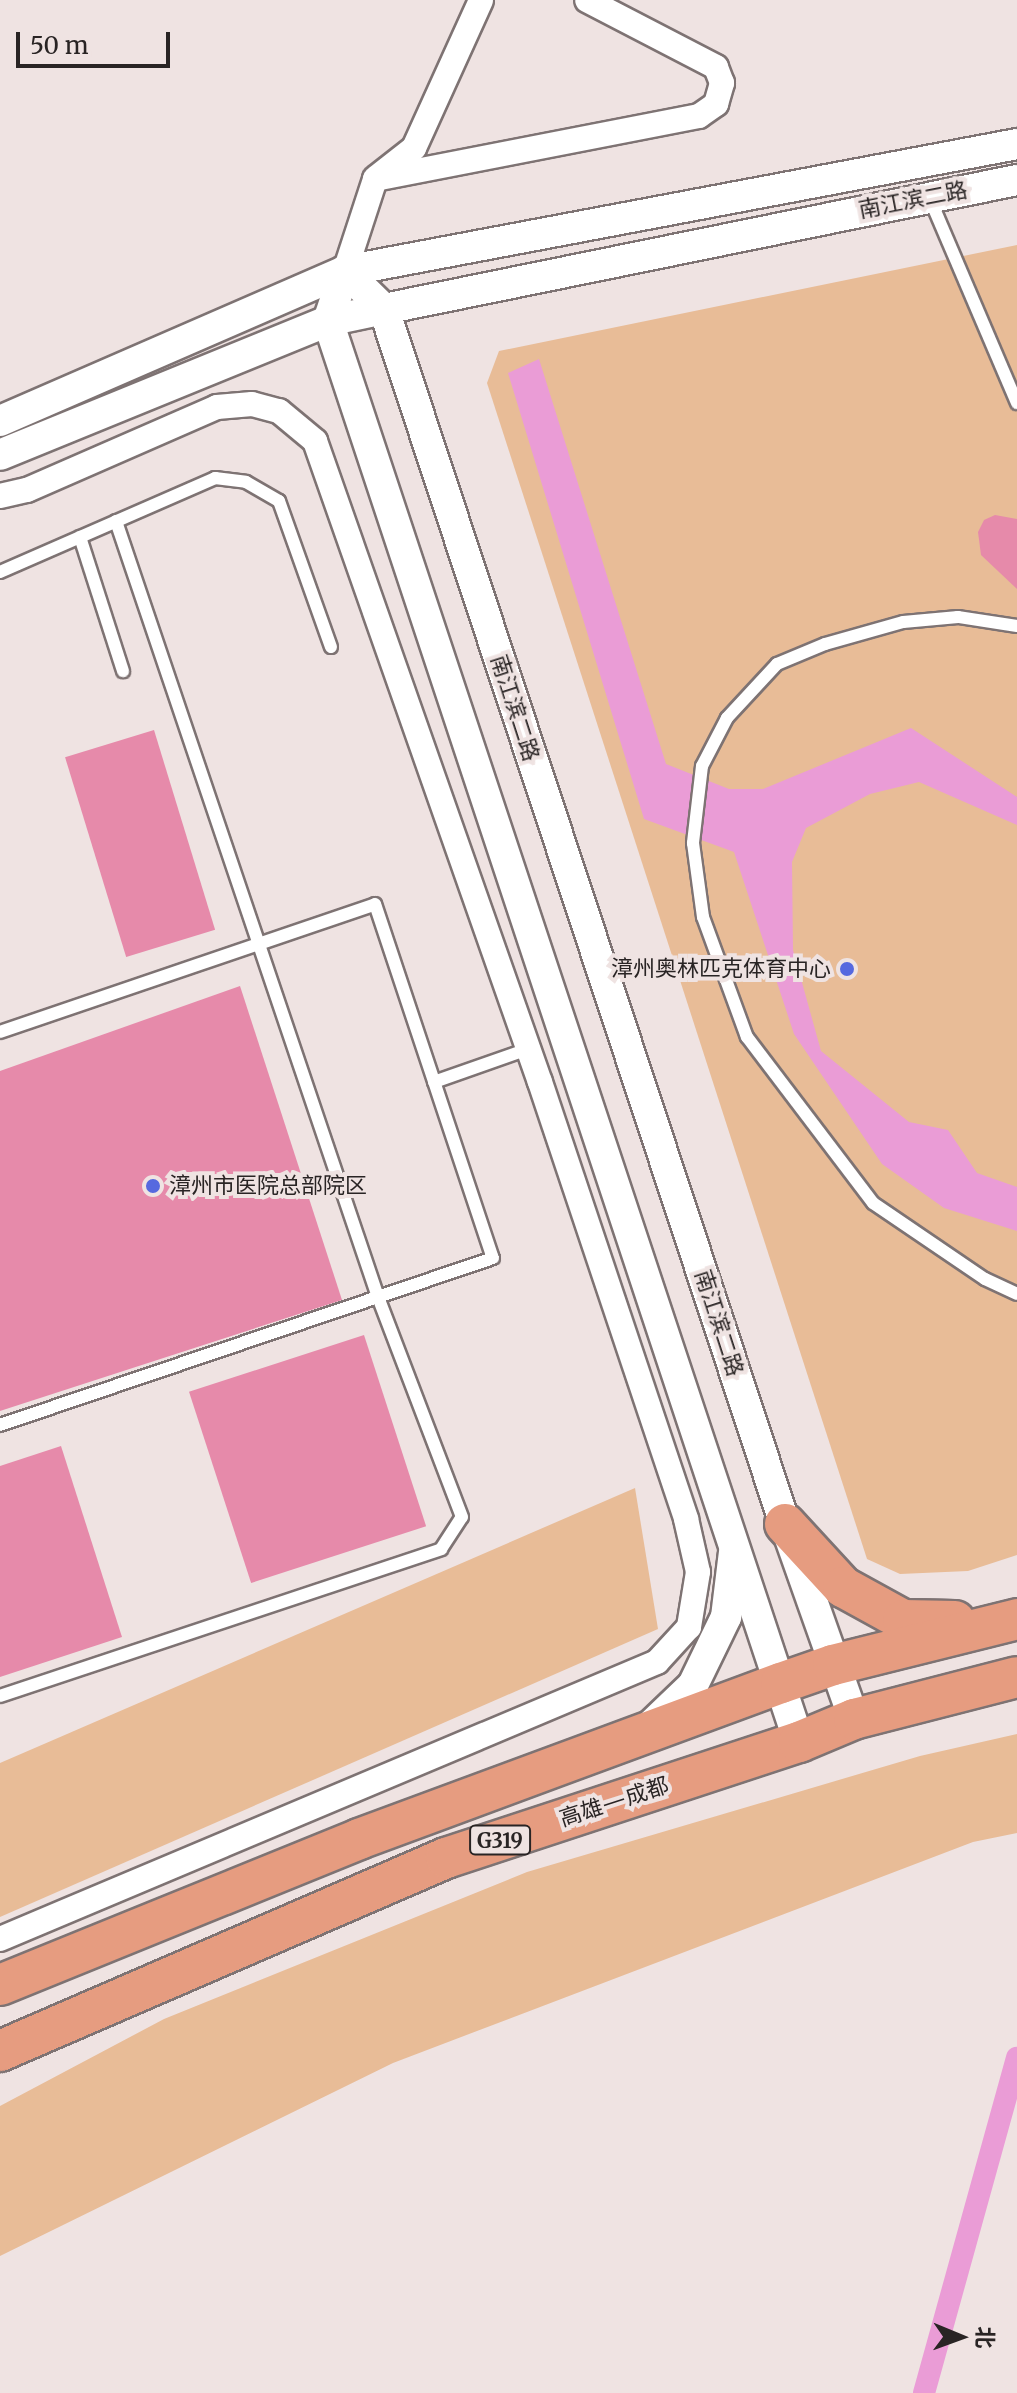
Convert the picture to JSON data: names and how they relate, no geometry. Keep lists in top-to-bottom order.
{
  "streets": {
    "highway": ["高雄—成都", "G319"],
    "street": ["南江滨二路"]
  },
  "crossings": [
    ["南江滨二路", "高雄—成都"],
    ["南江滨二路", "G319"]
  ],
  "places": ["漳州奥林匹克体育中心", "漳州市医院总部院区"],
  "scale_bar": "50 m",
  "north": "right"
}
